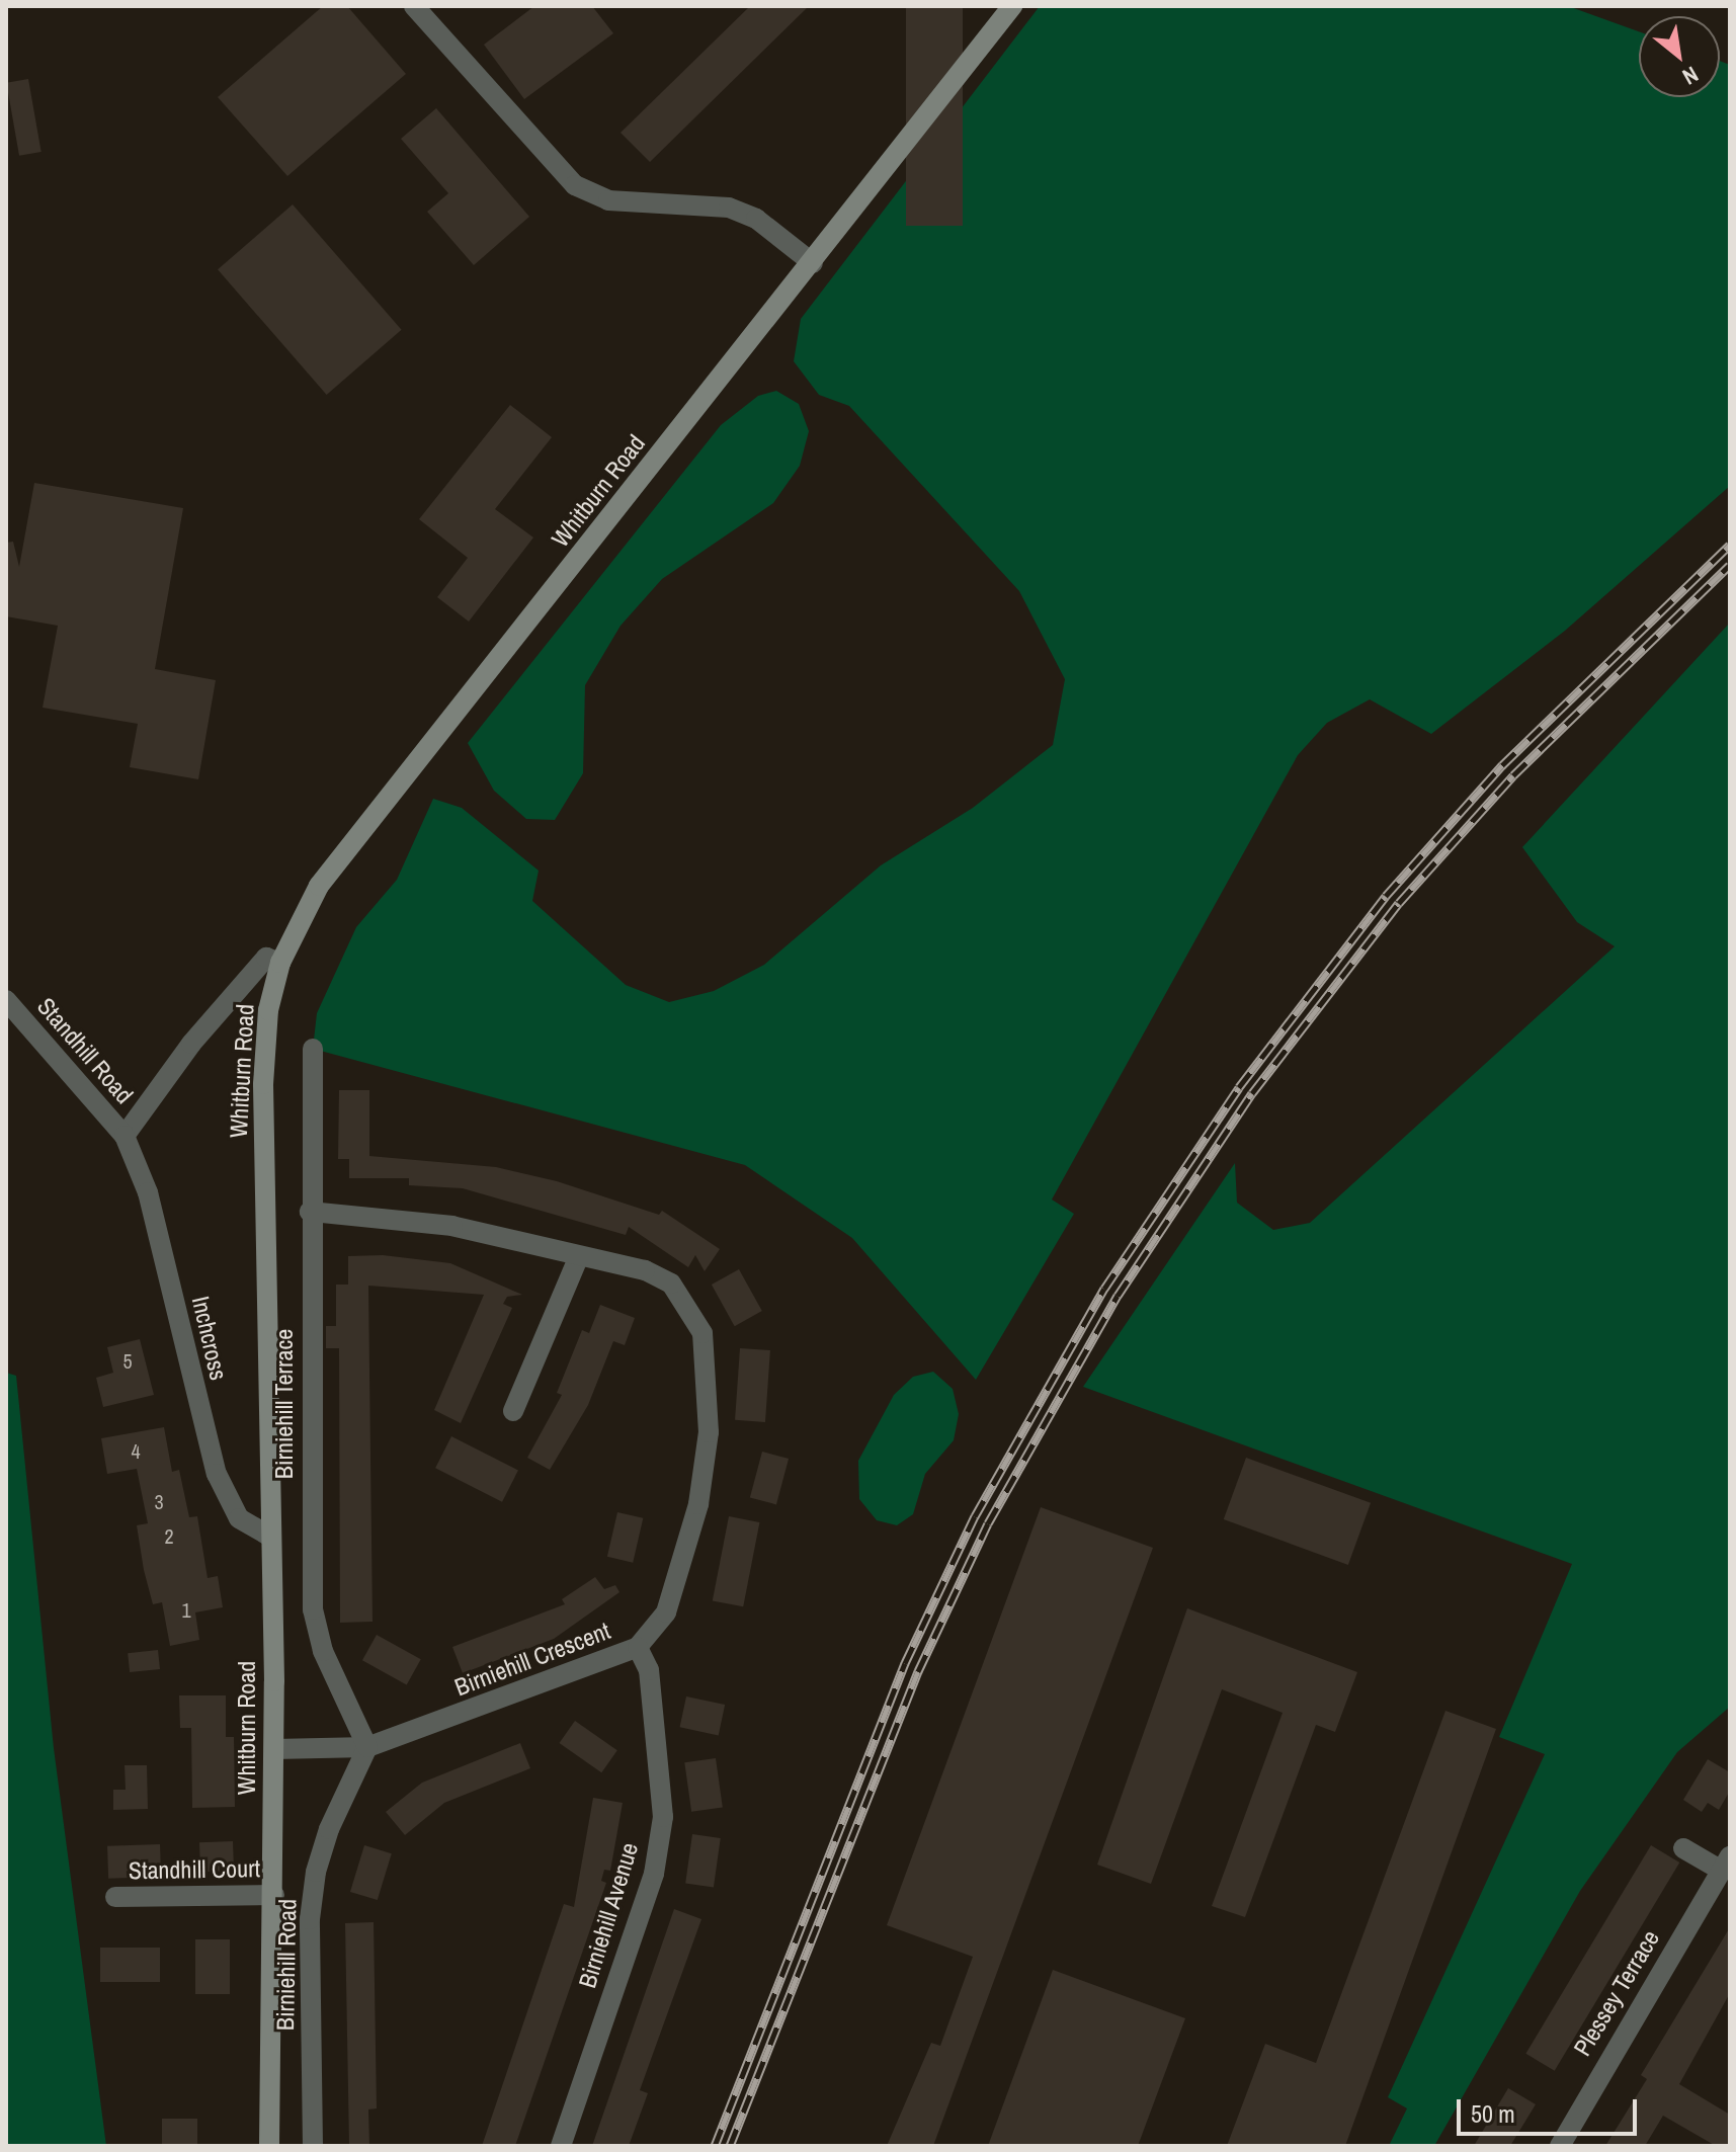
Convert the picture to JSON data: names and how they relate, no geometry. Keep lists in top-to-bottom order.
{
  "streets": {
    "main road": ["Whitburn Road"],
    "street": [
      "Standhill Road",
      "Inchcross",
      "Birniehill Terrace",
      "Birniehill Crescent",
      "Standhill Court",
      "Birniehill Avenue",
      "Birniehill Road",
      "Plessey Terrace"
    ]
  },
  "crossings": [
    ["Whitburn Road", "Inchcross"],
    ["Whitburn Road", "Birniehill Crescent"],
    ["Whitburn Road", "Standhill Court"],
    ["Standhill Road", "Inchcross"],
    ["Birniehill Terrace", "Birniehill Crescent"],
    ["Birniehill Terrace", "Birniehill Road"],
    ["Birniehill Crescent", "Birniehill Avenue"],
    ["Birniehill Crescent", "Birniehill Road"]
  ],
  "house_numbers": [
    "5",
    "4",
    "3",
    "2",
    "1"
  ],
  "scale_bar": "50 m",
  "north": "bottom right"
}
